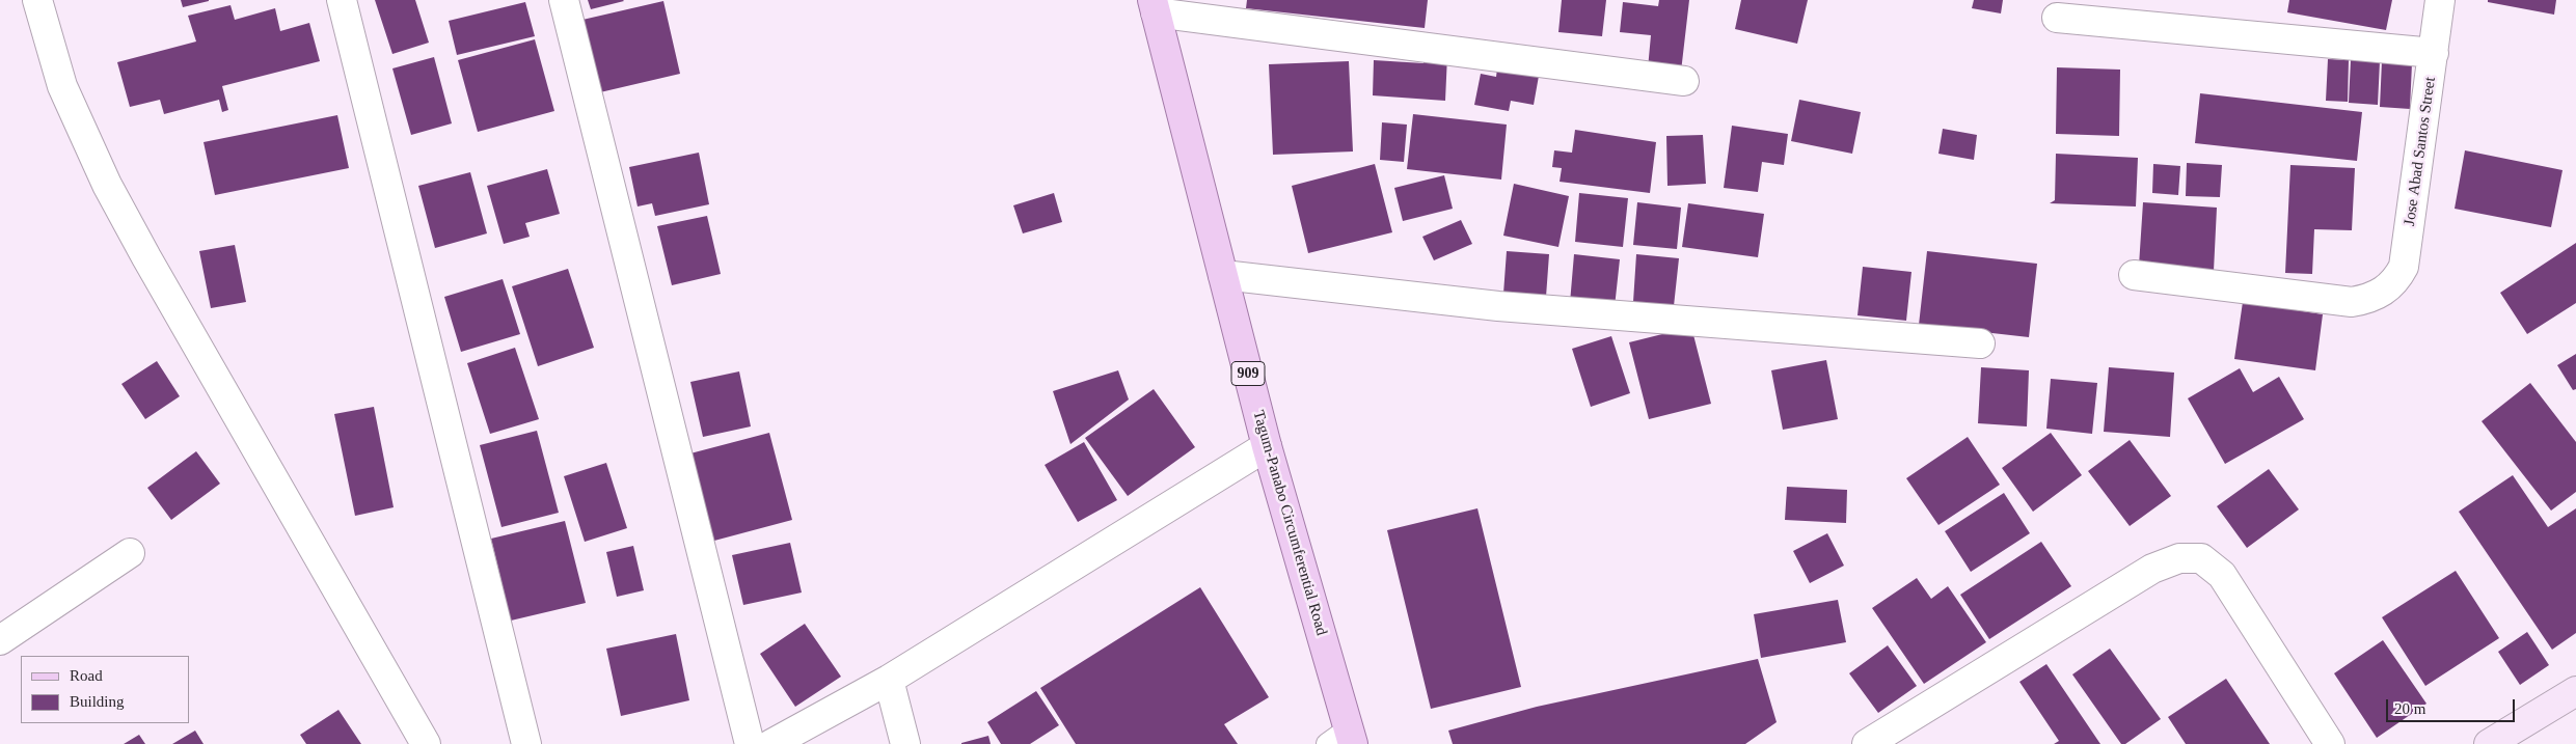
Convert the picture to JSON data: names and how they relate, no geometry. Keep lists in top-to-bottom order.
{
  "streets": {
    "main road": ["909", "Tagum-Panabo Circumferential Road"],
    "street": ["Jose Abad Santos Street"]
  },
  "legend": ["Road", "Building"],
  "scale_bar": "20 m"
}
